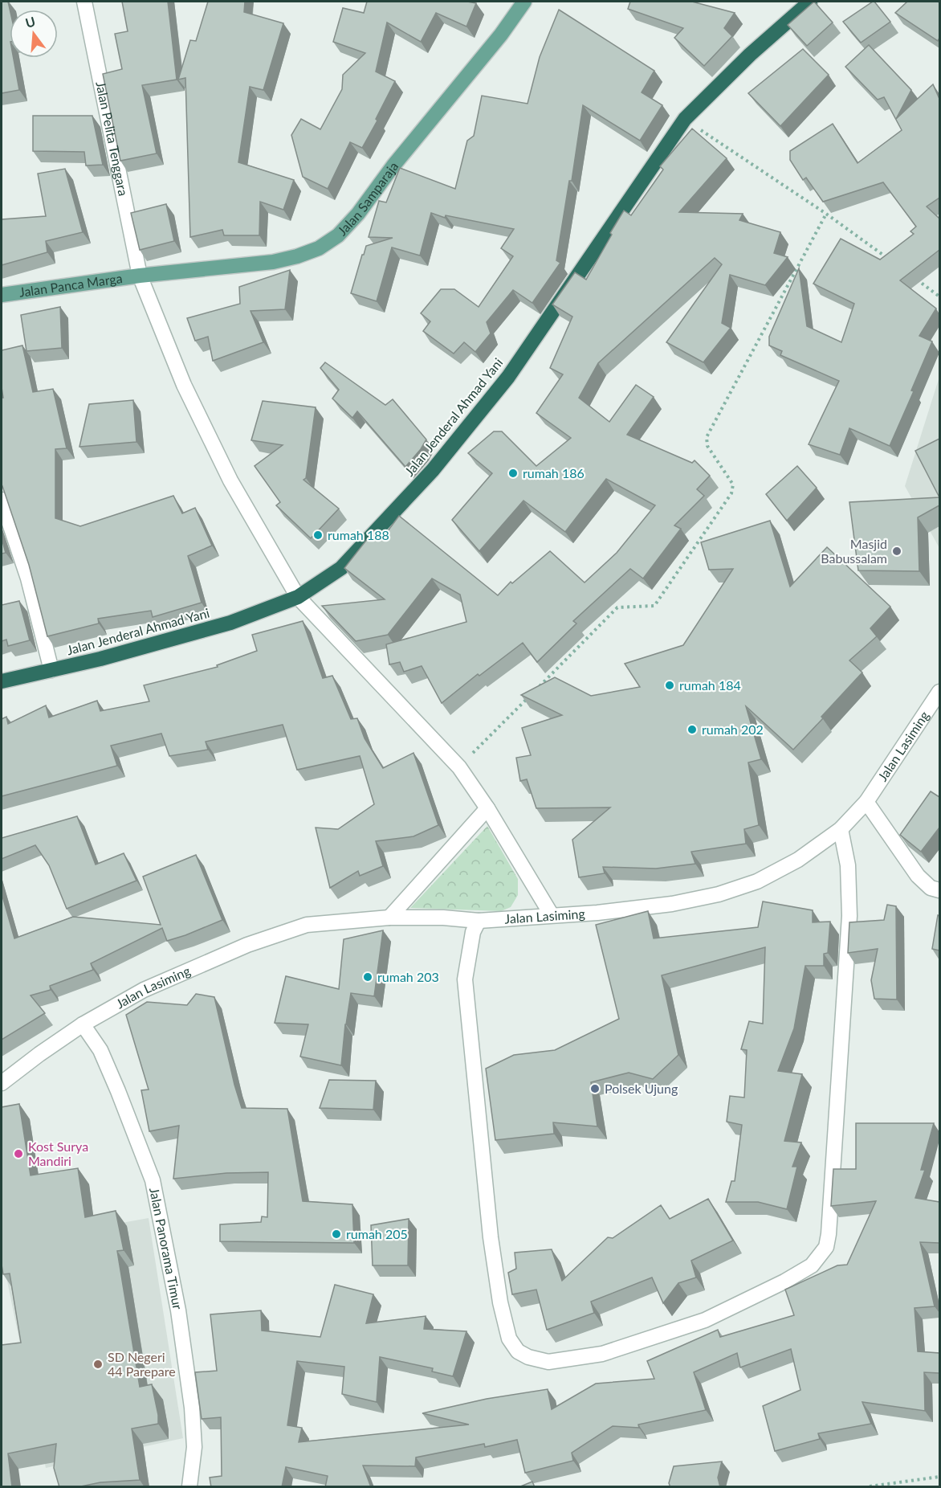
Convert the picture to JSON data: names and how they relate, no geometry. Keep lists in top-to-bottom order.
{
  "streets": {
    "highway": ["Jalan Jenderal Ahmad Yani"],
    "main road": ["Jalan Samparaja", "Jalan Panca Marga"],
    "street": ["Jalan Pelita Tenggara", "Jalan Lasiming", "Jalan Panorama Timur"]
  },
  "crossings": [
    ["Jalan Pelita Tenggara", "Jalan Samparaja"],
    ["Jalan Pelita Tenggara", "Jalan Panca Marga"],
    ["Jalan Pelita Tenggara", "Jalan Jenderal Ahmad Yani"],
    ["Jalan Pelita Tenggara", "Jalan Lasiming"],
    ["Jalan Samparaja", "Jalan Panca Marga"],
    ["Jalan Lasiming", "Jalan Panorama Timur"]
  ],
  "places": [
    "rumah 186",
    "rumah 188",
    "Masjid Babussalam",
    "rumah 184",
    "rumah 202",
    "rumah 203",
    "Polsek Ujung",
    "Kost Surya Mandiri",
    "rumah 205",
    "SD Negeri 44 Parepare"
  ],
  "north": "top"
}
